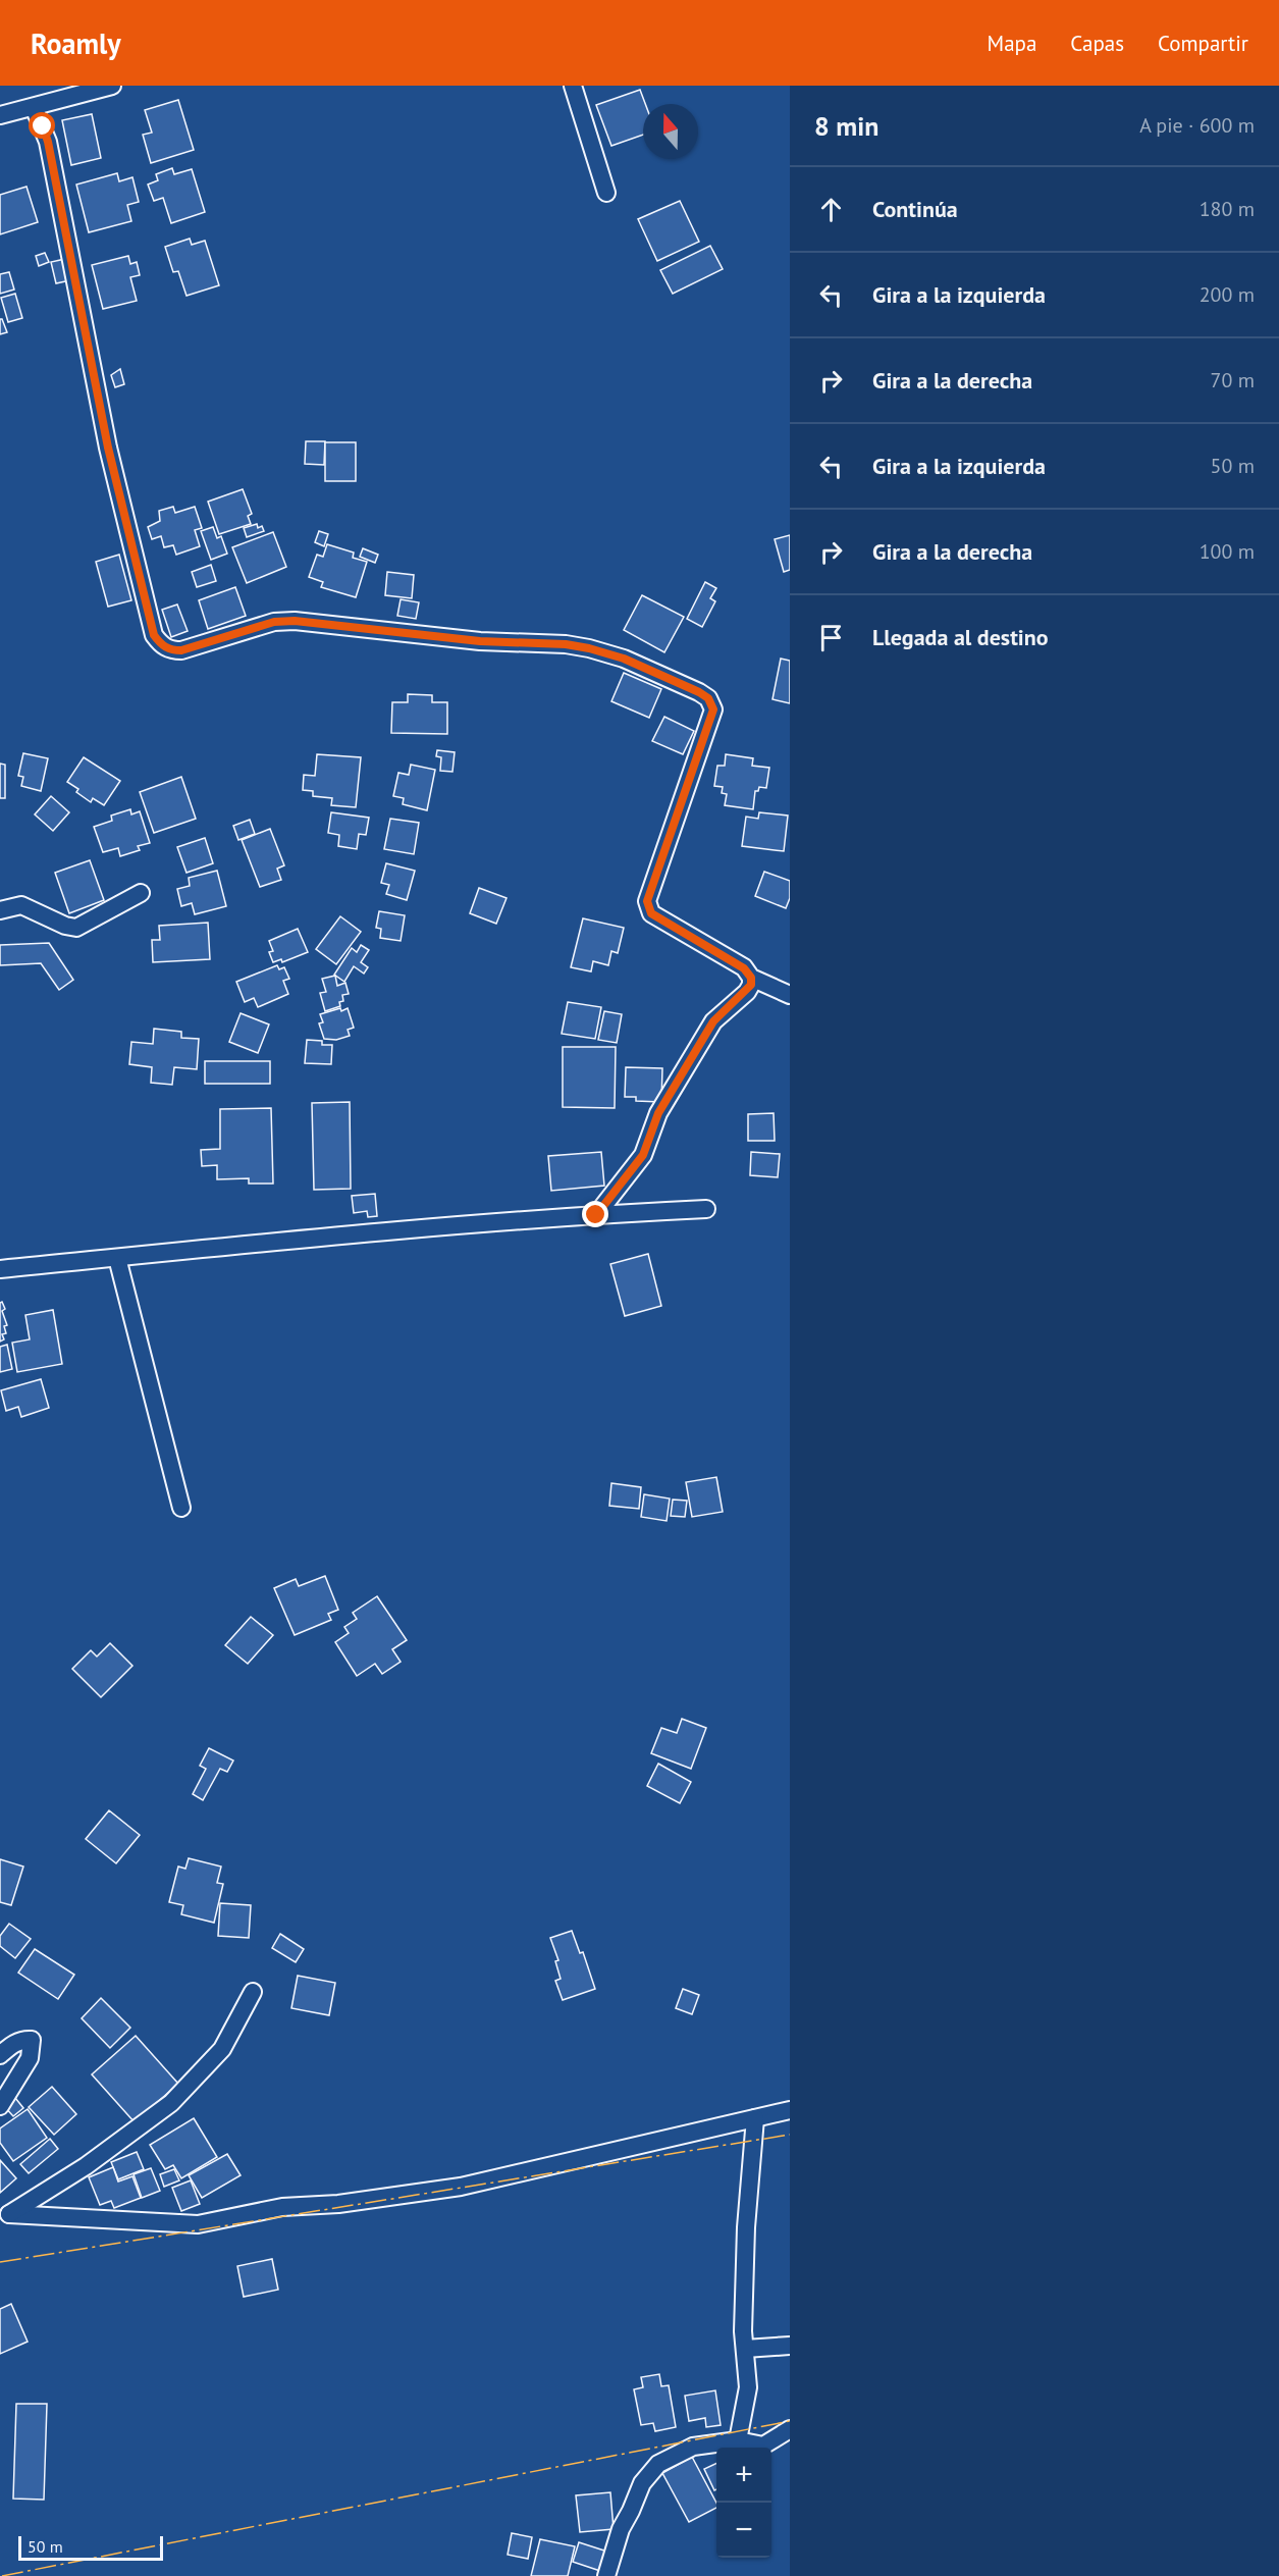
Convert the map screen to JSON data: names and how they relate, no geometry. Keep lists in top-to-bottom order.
{
  "scale_bar": "50 m",
  "north": "top",
  "page": {
    "header": "Roamly",
    "nav": ["Mapa", "Capas", "Compartir"],
    "heading": ["8 min", "A pie · 600 m"],
    "list": [
      ["Continúa", "180 m"],
      ["Gira a la izquierda", "200 m"],
      ["Gira a la derecha", "70 m"],
      ["Gira a la izquierda", "50 m"],
      ["Gira a la derecha", "100 m"],
      "Llegada al destino"
    ],
    "map_buttons": ["+", "−"],
    "scale": "50 m"
  }
}
